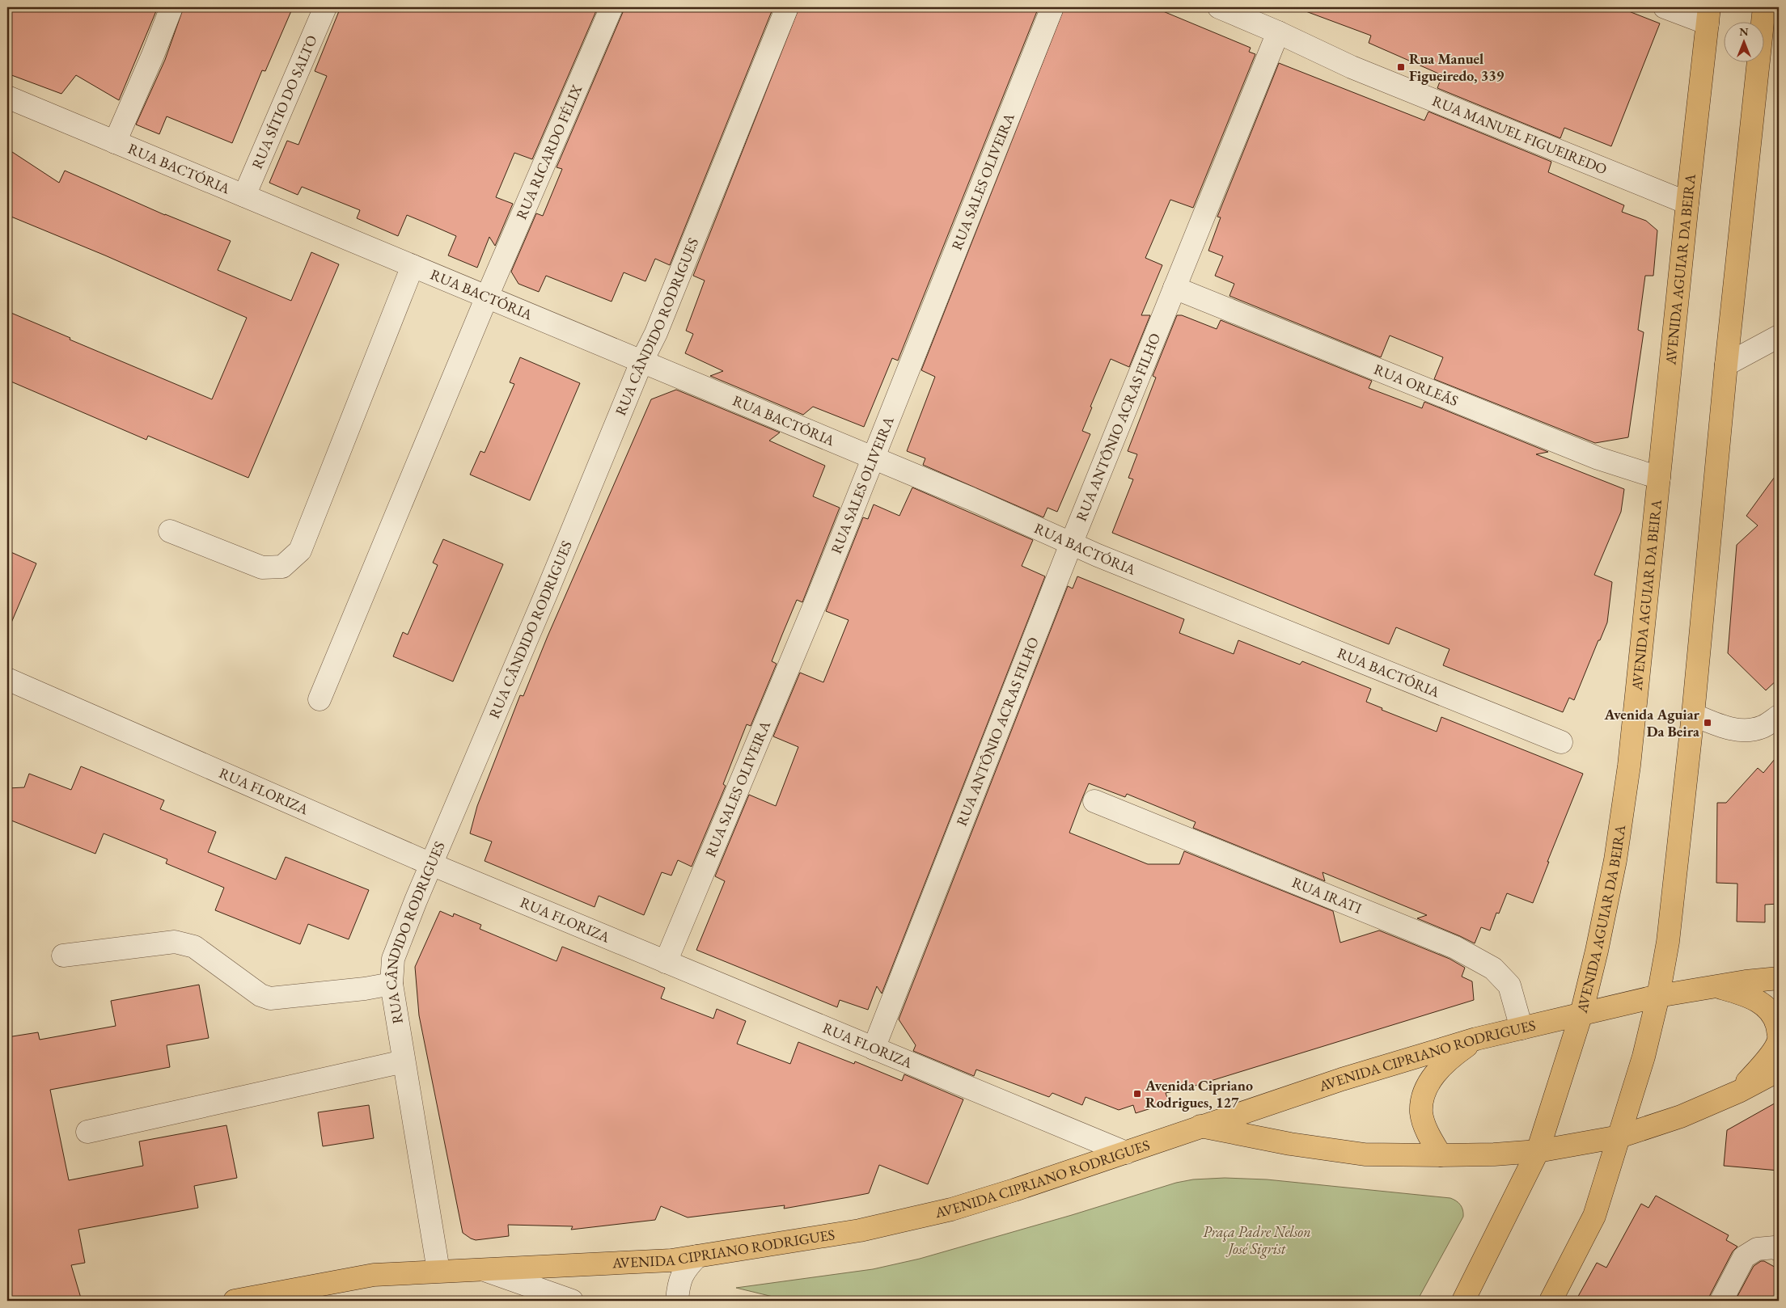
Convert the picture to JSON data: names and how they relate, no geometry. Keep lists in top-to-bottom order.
{
  "streets": {
    "main road": ["AVENIDA AGUIAR DA BEIRA", "AVENIDA CIPRIANO RODRIGUES"],
    "street": [
      "RUA SÍTIO DO SALTO",
      "RUA MANUEL FIGUEIREDO",
      "RUA RICARDO FÉLIX",
      "RUA BACTÓRIA",
      "RUA SALES OLIVEIRA",
      "RUA CÂNDIDO RODRIGUES",
      "RUA ORLEÃS",
      "RUA ANTÔNIO ACRAS FILHO",
      "RUA FLORIZA",
      "RUA IRATI"
    ]
  },
  "crossings": [
    ["RUA SÍTIO DO SALTO", "RUA BACTÓRIA"],
    ["RUA MANUEL FIGUEIREDO", "AVENIDA AGUIAR DA BEIRA"],
    ["RUA MANUEL FIGUEIREDO", "RUA ANTÔNIO ACRAS FILHO"],
    ["RUA RICARDO FÉLIX", "RUA BACTÓRIA"],
    ["RUA BACTÓRIA", "RUA SALES OLIVEIRA"],
    ["RUA BACTÓRIA", "RUA CÂNDIDO RODRIGUES"],
    ["RUA BACTÓRIA", "RUA ANTÔNIO ACRAS FILHO"],
    ["RUA SALES OLIVEIRA", "RUA FLORIZA"],
    ["AVENIDA AGUIAR DA BEIRA", "RUA ORLEÃS"],
    ["AVENIDA AGUIAR DA BEIRA", "AVENIDA CIPRIANO RODRIGUES"],
    ["RUA CÂNDIDO RODRIGUES", "RUA FLORIZA"],
    ["RUA CÂNDIDO RODRIGUES", "AVENIDA CIPRIANO RODRIGUES"],
    ["RUA ORLEÃS", "RUA ANTÔNIO ACRAS FILHO"],
    ["RUA ANTÔNIO ACRAS FILHO", "RUA FLORIZA"],
    ["RUA FLORIZA", "AVENIDA CIPRIANO RODRIGUES"],
    ["RUA IRATI", "AVENIDA CIPRIANO RODRIGUES"]
  ],
  "parks": ["Praça Padre Nelson José Sigrist"],
  "places": {
    "transit": ["Rua Manuel Figueiredo, 339", "Avenida Aguiar Da Beira", "Avenida Cipriano Rodrigues, 127"]
  },
  "north": "top"
}
